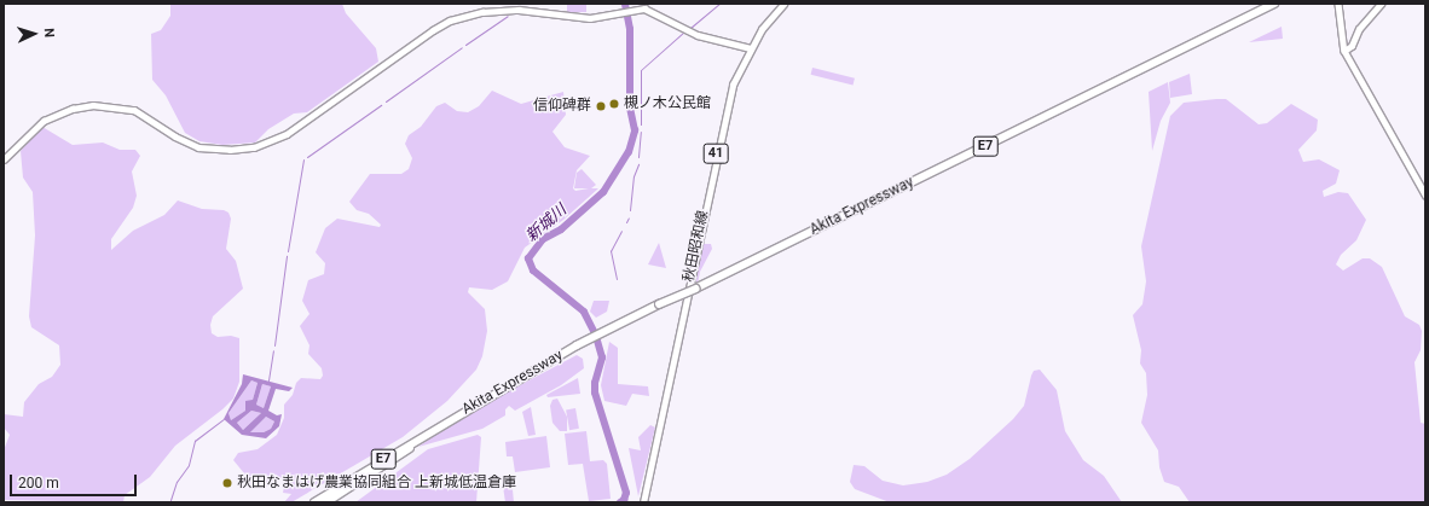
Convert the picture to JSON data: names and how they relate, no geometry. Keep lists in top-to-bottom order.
{
  "streets": {
    "highway": ["E7", "Akita Expressway"],
    "main road": ["41", "秋田昭和線"]
  },
  "water": ["新城川"],
  "places": ["槻ノ木公民館", "信仰碑群", "秋田なまはげ農業協同組合 上新城低温倉庫"],
  "scale_bar": "200 m",
  "north": "right"
}
